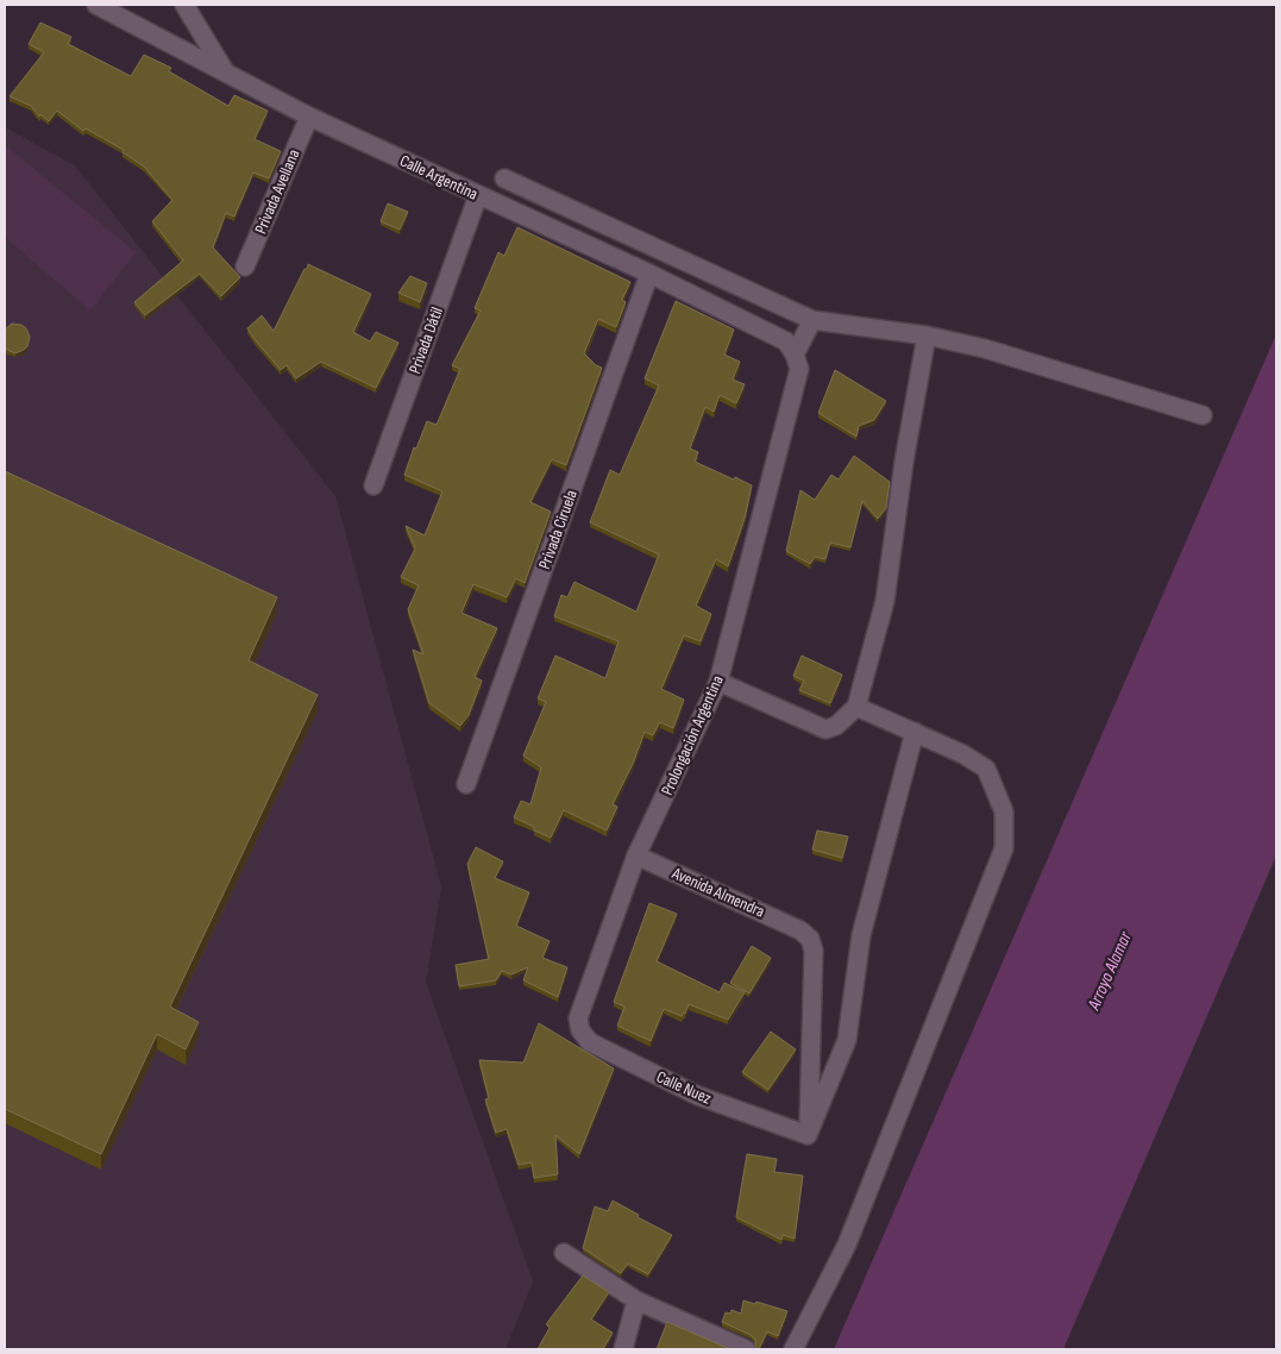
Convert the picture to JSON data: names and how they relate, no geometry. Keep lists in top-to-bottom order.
{
  "streets": {
    "street": [
      "Calle Argentina",
      "Privada Avellana",
      "Privada Dátil",
      "Privada Ciruela",
      "Prolongación Argentina",
      "Avenida Almendra",
      "Calle Nuez"
    ]
  },
  "crossings": [
    ["Calle Argentina", "Privada Avellana"],
    ["Calle Argentina", "Privada Dátil"],
    ["Calle Argentina", "Privada Ciruela"],
    ["Calle Argentina", "Prolongación Argentina"],
    ["Prolongación Argentina", "Avenida Almendra"],
    ["Prolongación Argentina", "Calle Nuez"],
    ["Avenida Almendra", "Calle Nuez"]
  ],
  "water": ["Arroyo Alamar"]
}
